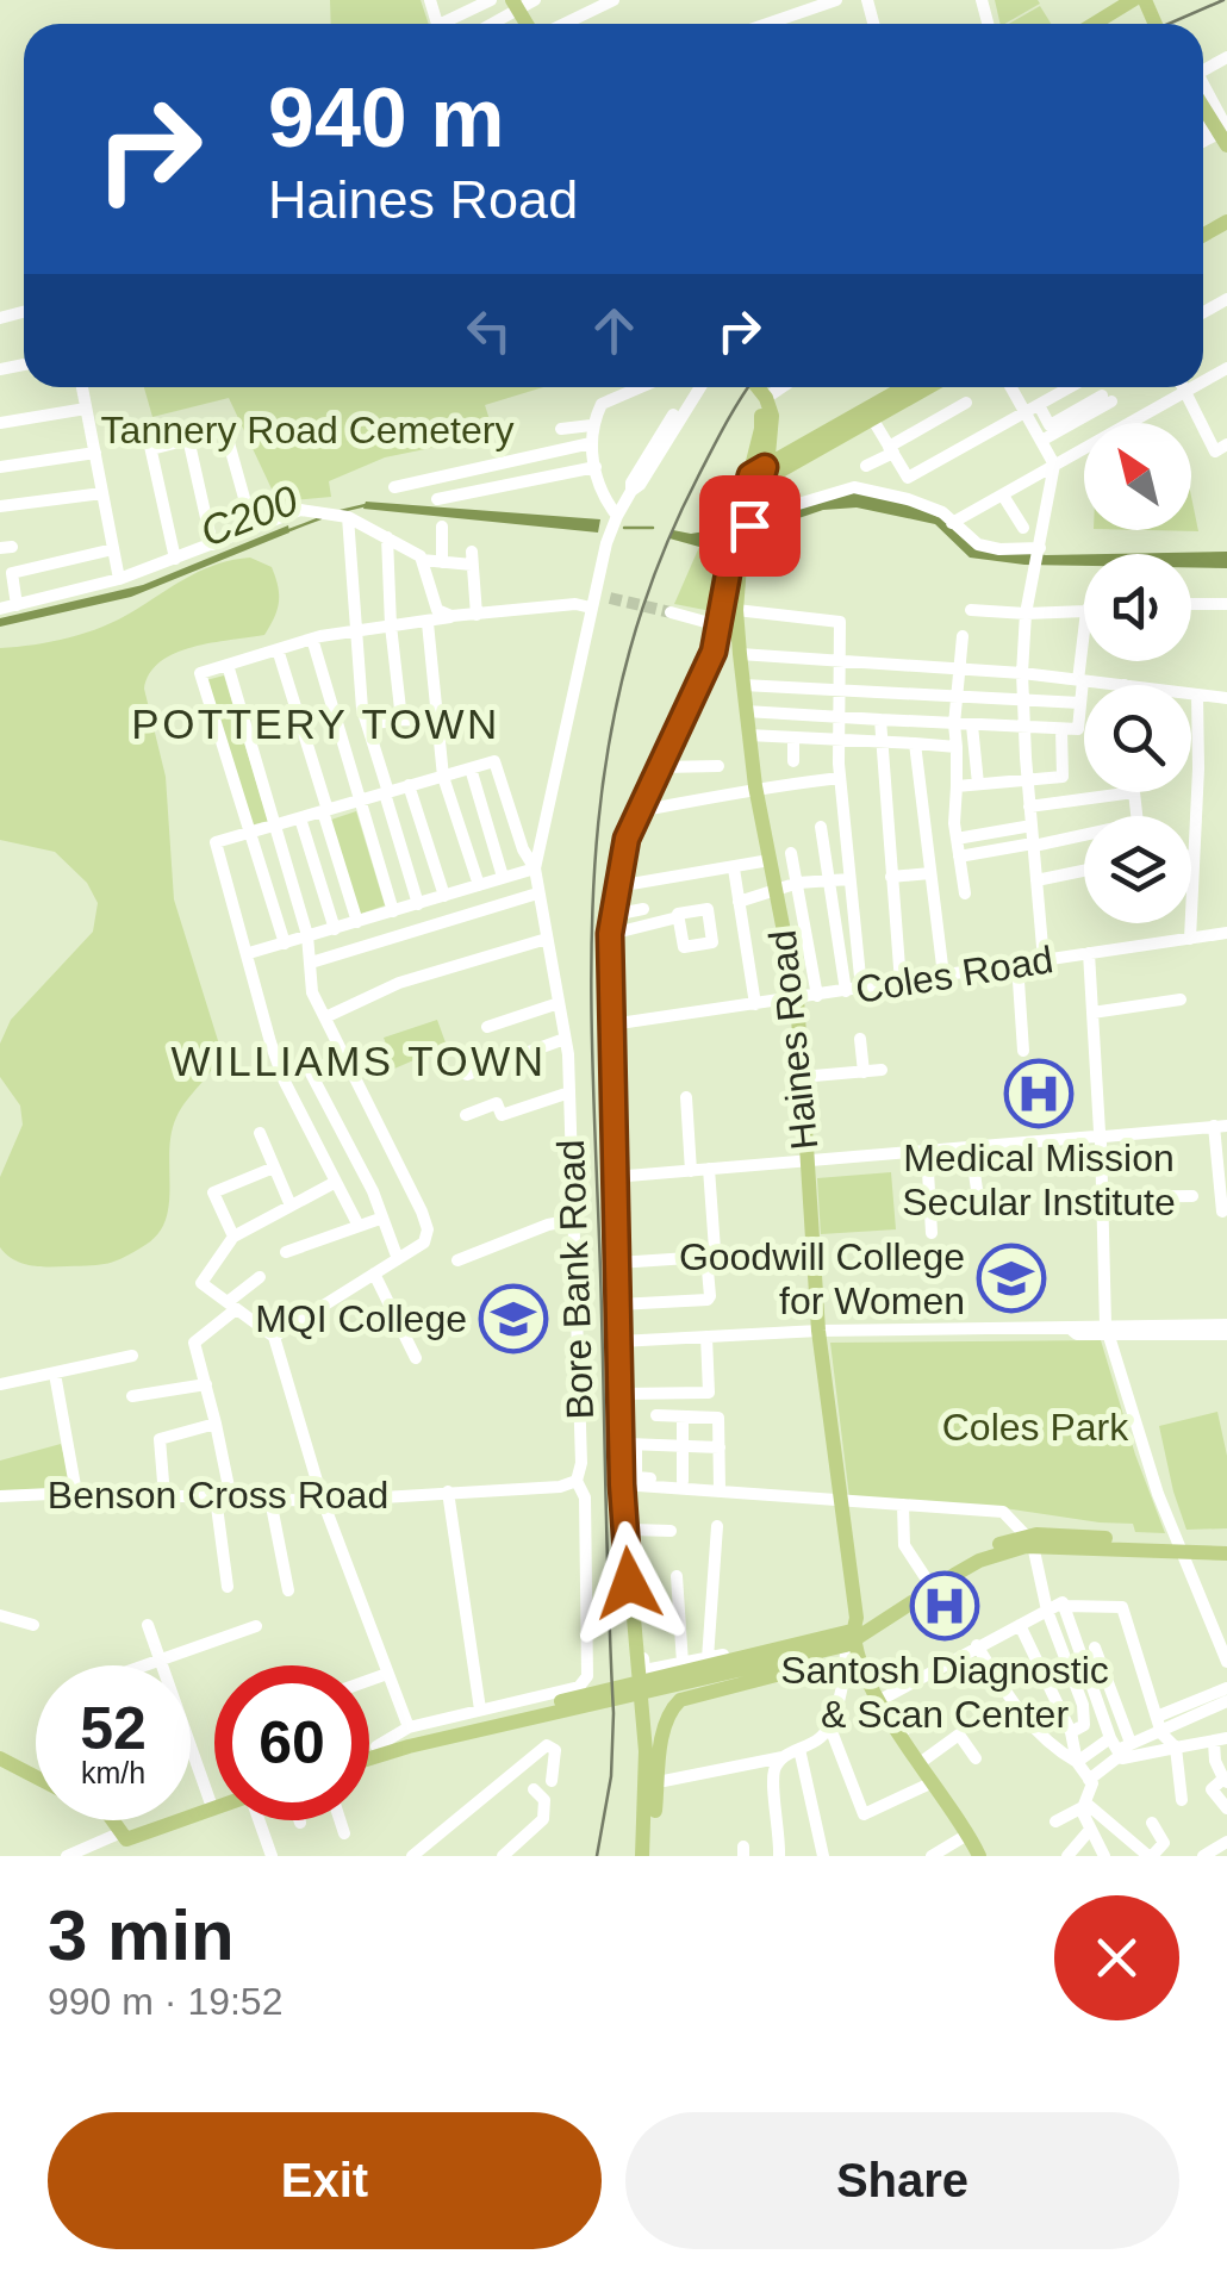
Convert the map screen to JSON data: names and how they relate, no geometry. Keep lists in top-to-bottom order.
{
  "streets": {
    "main road": ["Haines Road"],
    "street": ["Coles Road", "Bore Bank Road", "Benson Cross Road"]
  },
  "crossings": [
    ["Coles Road", "Haines Road"],
    ["Bore Bank Road", "Benson Cross Road"]
  ],
  "districts": ["POTTERY TOWN", "WILLIAMS TOWN"],
  "water": ["C200"],
  "parks": ["Tannery Road Cemetery", "Coles Park"],
  "places": {
    "hospital": ["Medical Mission Secular Institute", "Santosh Diagnostic & Scan Center"],
    "school or university": ["Goodwill College for Women", "MQI College"]
  },
  "north": "top left",
  "page": {
    "turn": ["940 m", "Haines Road"],
    "speed": "52 km/h",
    "limit": "60",
    "heading": ["3 min", "990 m · 19:52"],
    "buttons": ["Exit", "Share"]
  }
}
